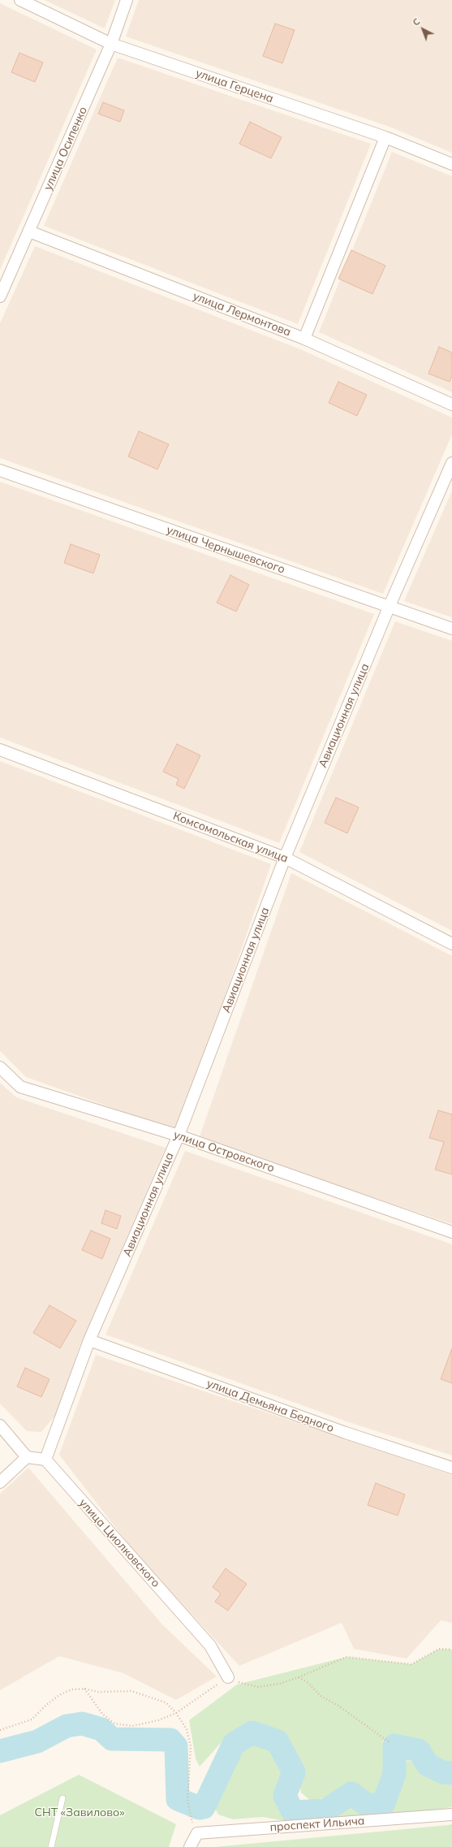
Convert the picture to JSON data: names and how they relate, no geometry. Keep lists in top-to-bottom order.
{
  "streets": {
    "street": [
      "улица Герцена",
      "улица Осипенко",
      "улица Лермонтова",
      "улица Чернышевского",
      "Авиационная улица",
      "Комсомольская улица",
      "улица Островского",
      "улица Демьяна Бедного",
      "улица Циолковского",
      "проспект Ильича"
    ]
  },
  "crossings": [
    ["улица Герцена", "улица Осипенко"],
    ["улица Осипенко", "улица Лермонтова"],
    ["улица Чернышевского", "Авиационная улица"],
    ["Авиационная улица", "Комсомольская улица"],
    ["Авиационная улица", "улица Островского"],
    ["Авиационная улица", "улица Демьяна Бедного"],
    ["Авиационная улица", "улица Циолковского"]
  ],
  "parks": ["СНТ «Завилово»"],
  "north": "top left"
}
